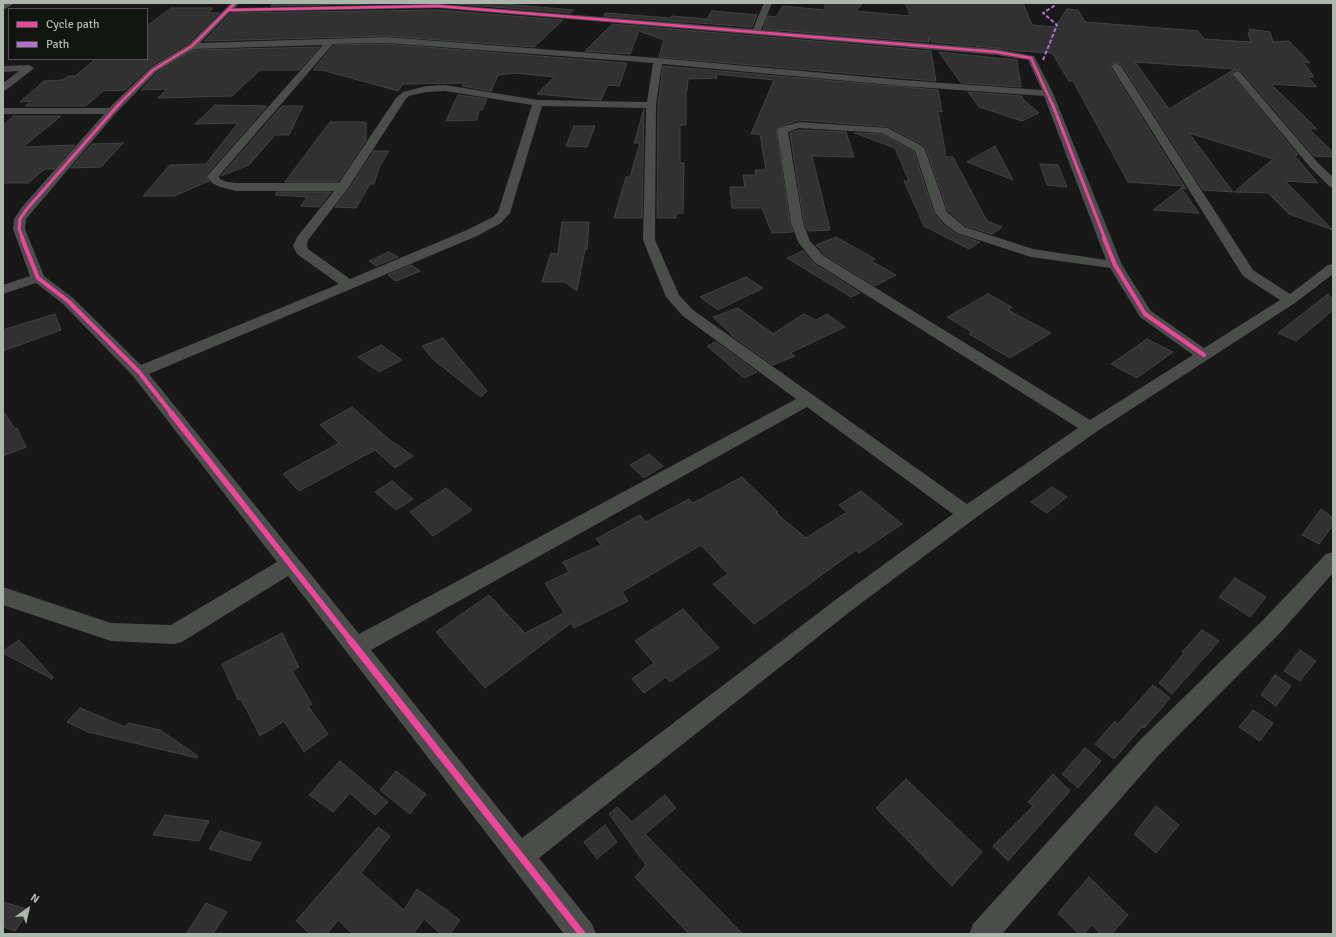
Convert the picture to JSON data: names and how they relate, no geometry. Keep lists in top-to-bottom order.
{
  "legend": ["Cycle path", "Path"],
  "north": "top right"
}
